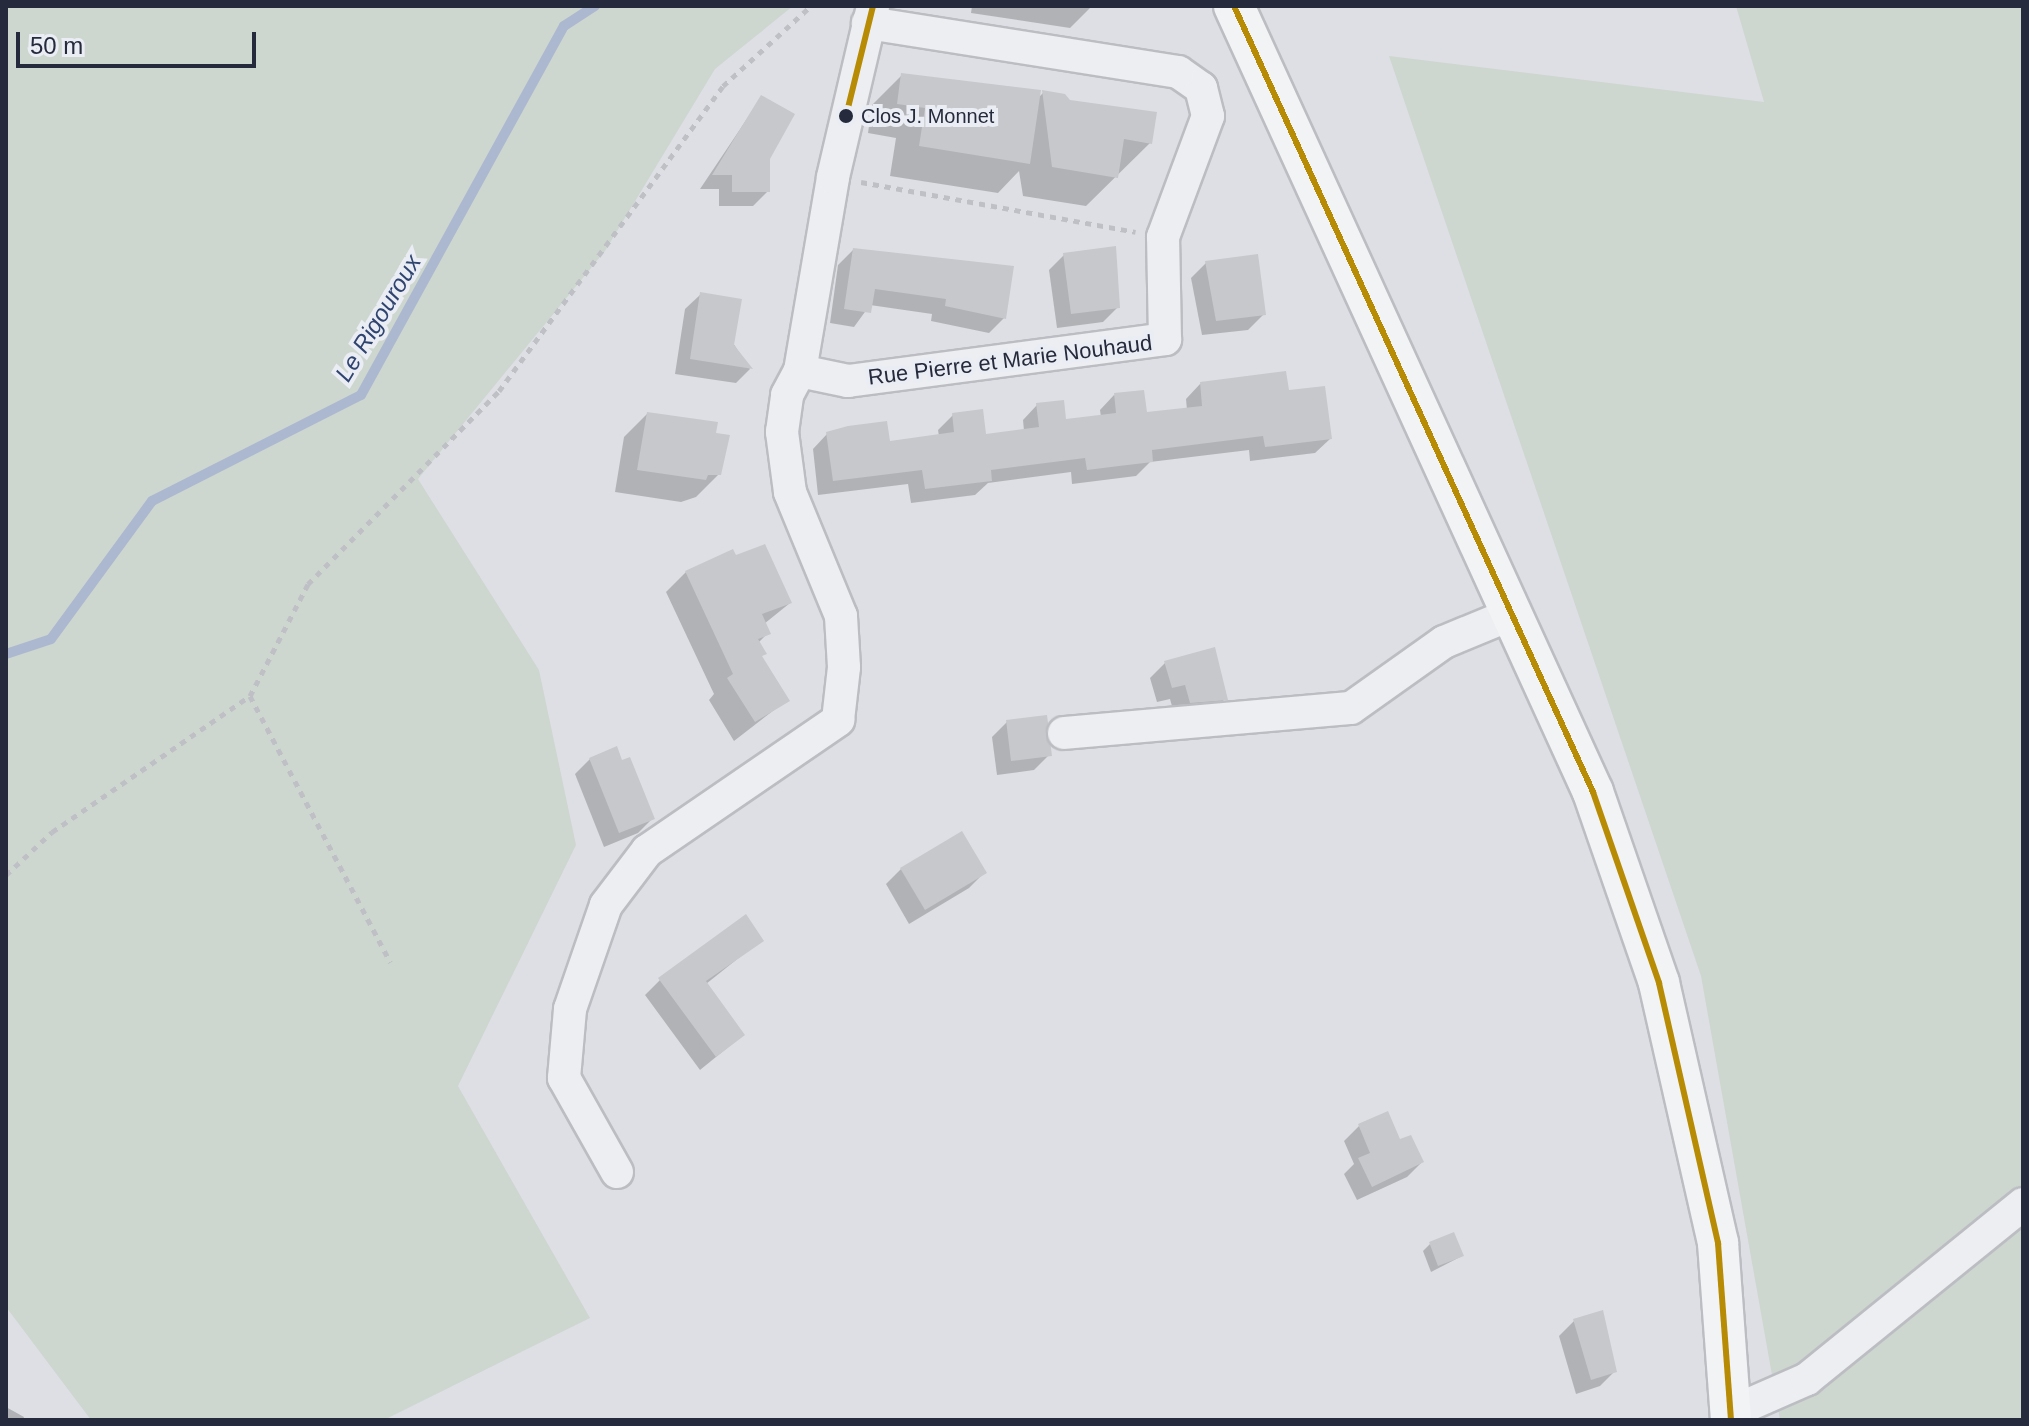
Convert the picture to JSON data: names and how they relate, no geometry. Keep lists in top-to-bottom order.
{
  "streets": {
    "street": ["Rue Pierre et Marie Nouhaud"]
  },
  "water": ["Le Rigouroux"],
  "places": ["Clos J. Monnet"],
  "scale_bar": "50 m"
}
